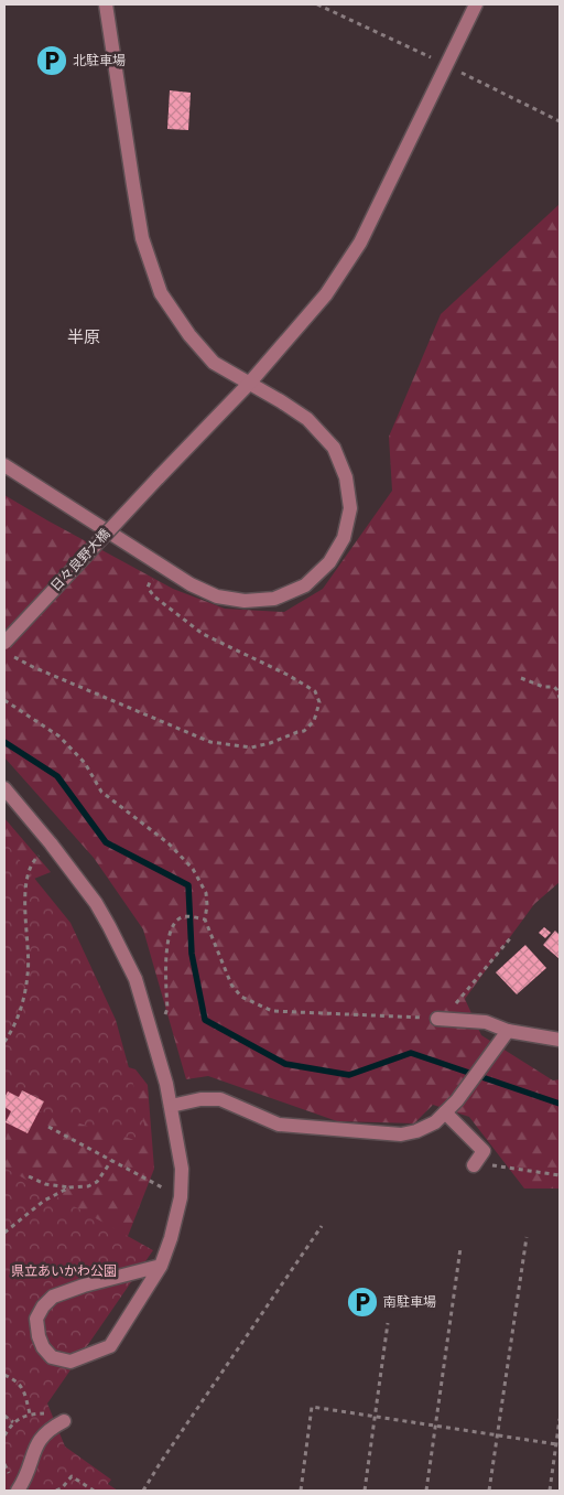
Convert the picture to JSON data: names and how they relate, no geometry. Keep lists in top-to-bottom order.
{
  "streets": {
    "street": ["日々良野大橋"]
  },
  "districts": ["半原"],
  "parks": ["県立あいかわ公園"],
  "places": {
    "parking": ["北駐車場", "南駐車場"]
  }
}
